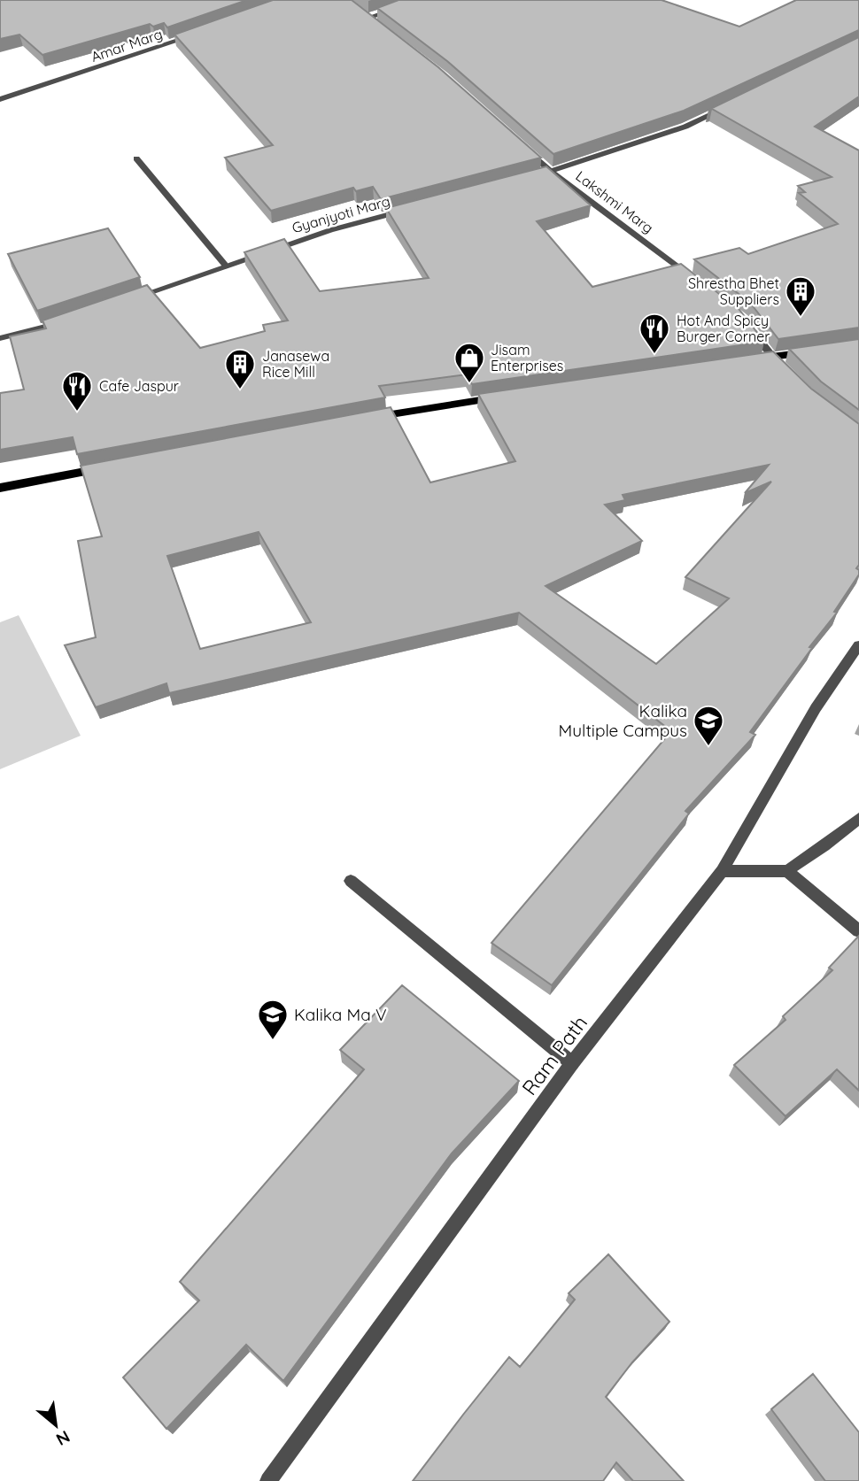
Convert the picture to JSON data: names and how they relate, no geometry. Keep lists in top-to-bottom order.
{
  "streets": {
    "street": [
      "Amar Marg",
      "Lakshmi Marg",
      "Gyanjyoti Marg",
      "Ram Path"
    ]
  },
  "places": {
    "building": ["Shrestha Bhet Suppliers", "Janasewa Rice Mill"],
    "restaurant": ["Hot And Spicy Burger Corner", "Cafe Jaspur"],
    "shop": ["Jisam Enterprises"],
    "school or university": ["Kalika Multiple Campus", "Kalika Ma V"]
  },
  "north": "bottom right"
}
